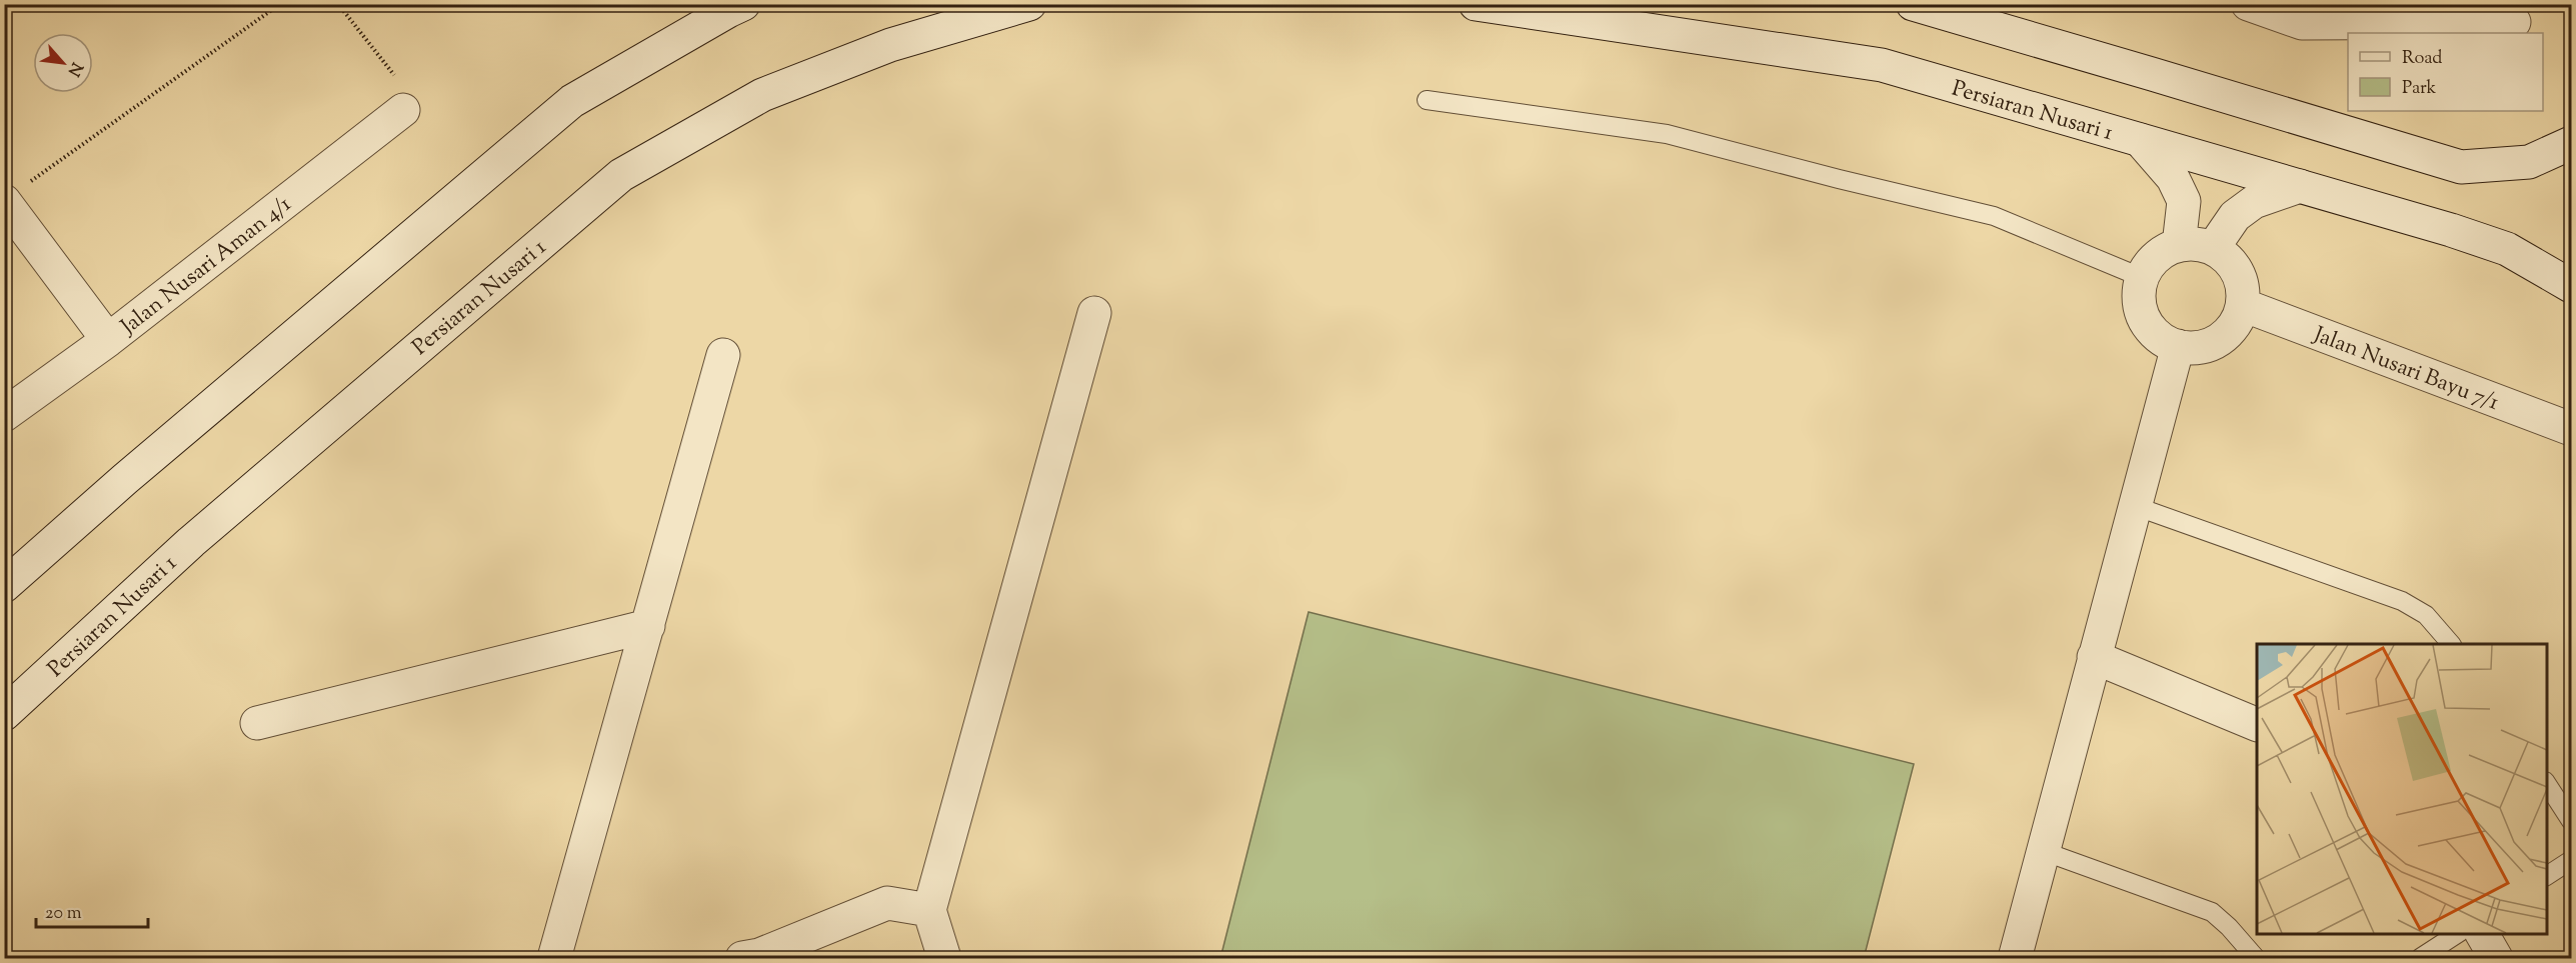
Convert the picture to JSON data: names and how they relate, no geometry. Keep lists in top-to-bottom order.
{
  "streets": {
    "street": ["Persiaran Nusari 1", "Jalan Nusari Aman 4/1", "Jalan Nusari Bayu 7/1"]
  },
  "legend": ["Road", "Park"],
  "scale_bar": "20 m",
  "north": "bottom right"
}
